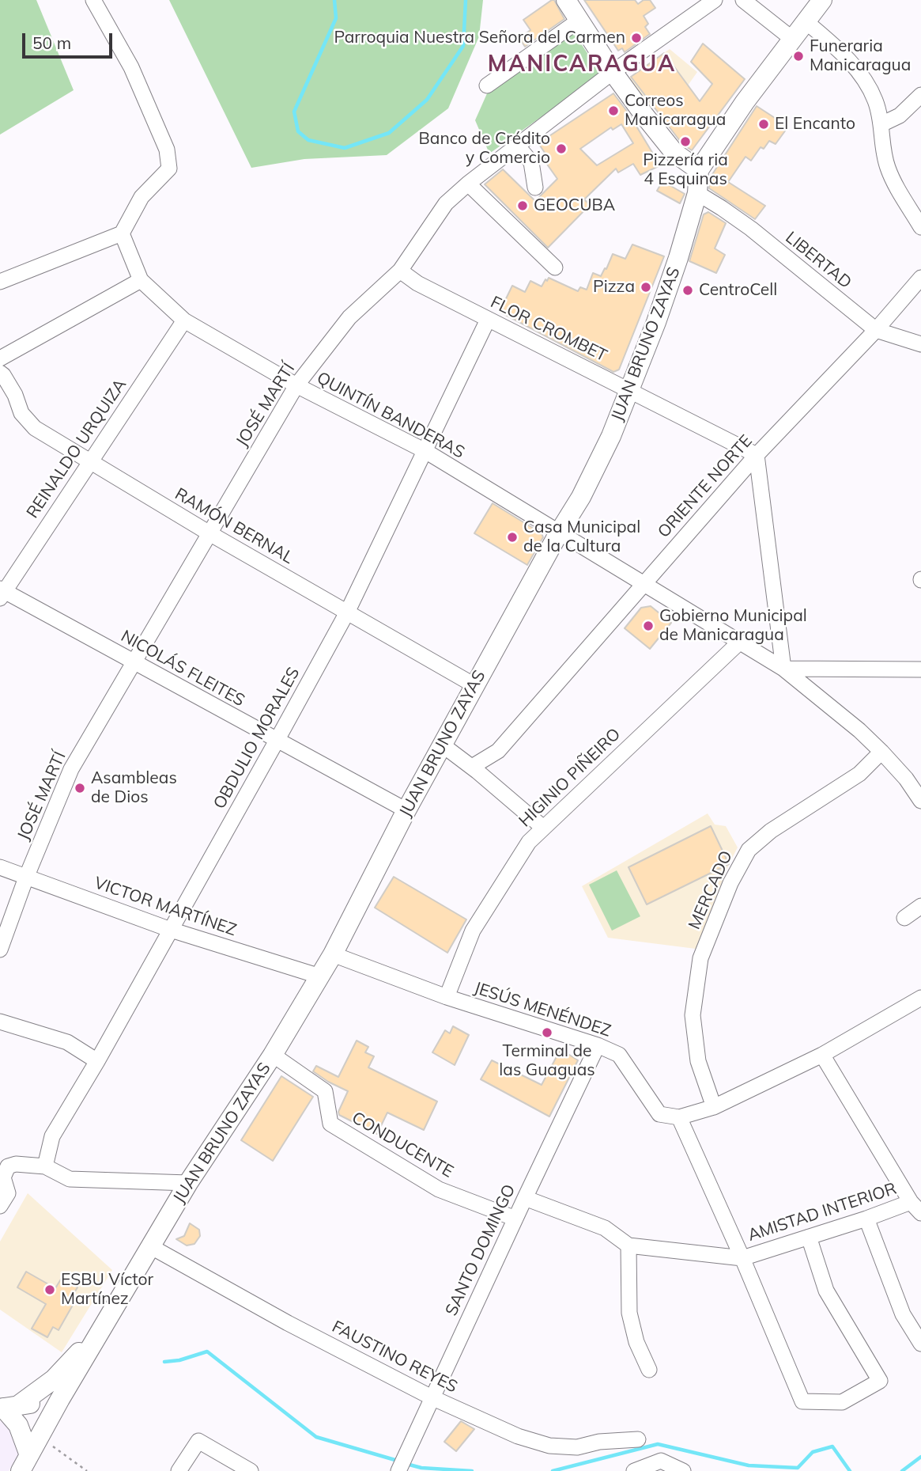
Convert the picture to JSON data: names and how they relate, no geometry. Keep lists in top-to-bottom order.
{
  "streets": {
    "main road": ["JUAN BRUNO ZAYAS"],
    "street": [
      "LIBERTAD",
      "FLOR CROMBET",
      "JOSÉ MARTÍ",
      "QUINTÍN BANDERAS",
      "REINALDO URQUIZA",
      "ORIENTE NORTE",
      "RAMÓN BERNAL",
      "NICOLÁS FLEITES",
      "OBDULIO MORALES",
      "HIGINIO PIÑEIRO",
      "MERCADO",
      "VICTOR MARTÍNEZ",
      "JESÚS MENÉNDEZ",
      "CONDUCENTE",
      "AMISTAD INTERIOR",
      "SANTO DOMINGO",
      "FAUSTINO REYES"
    ]
  },
  "crossings": [
    ["LIBERTAD", "JUAN BRUNO ZAYAS"],
    ["LIBERTAD", "ORIENTE NORTE"],
    ["FLOR CROMBET", "JUAN BRUNO ZAYAS"],
    ["FLOR CROMBET", "JOSÉ MARTÍ"],
    ["FLOR CROMBET", "ORIENTE NORTE"],
    ["FLOR CROMBET", "OBDULIO MORALES"],
    ["JUAN BRUNO ZAYAS", "QUINTÍN BANDERAS"],
    ["JUAN BRUNO ZAYAS", "RAMÓN BERNAL"],
    ["JUAN BRUNO ZAYAS", "NICOLÁS FLEITES"],
    ["JUAN BRUNO ZAYAS", "VICTOR MARTÍNEZ"],
    ["JUAN BRUNO ZAYAS", "JESÚS MENÉNDEZ"],
    ["JUAN BRUNO ZAYAS", "CONDUCENTE"],
    ["JUAN BRUNO ZAYAS", "FAUSTINO REYES"],
    ["JOSÉ MARTÍ", "QUINTÍN BANDERAS"],
    ["JOSÉ MARTÍ", "RAMÓN BERNAL"],
    ["JOSÉ MARTÍ", "NICOLÁS FLEITES"],
    ["JOSÉ MARTÍ", "VICTOR MARTÍNEZ"],
    ["QUINTÍN BANDERAS", "REINALDO URQUIZA"],
    ["QUINTÍN BANDERAS", "ORIENTE NORTE"],
    ["QUINTÍN BANDERAS", "OBDULIO MORALES"],
    ["QUINTÍN BANDERAS", "HIGINIO PIÑEIRO"],
    ["QUINTÍN BANDERAS", "MERCADO"],
    ["REINALDO URQUIZA", "RAMÓN BERNAL"],
    ["REINALDO URQUIZA", "NICOLÁS FLEITES"],
    ["RAMÓN BERNAL", "OBDULIO MORALES"],
    ["NICOLÁS FLEITES", "OBDULIO MORALES"],
    ["OBDULIO MORALES", "VICTOR MARTÍNEZ"],
    ["HIGINIO PIÑEIRO", "JESÚS MENÉNDEZ"],
    ["JESÚS MENÉNDEZ", "SANTO DOMINGO"],
    ["CONDUCENTE", "SANTO DOMINGO"],
    ["AMISTAD INTERIOR", "SANTO DOMINGO"],
    ["SANTO DOMINGO", "FAUSTINO REYES"]
  ],
  "districts": ["MANICARAGUA"],
  "places": [
    "Parroquia Nuestra Señora del Carmen",
    "Funeraria Manicaragua",
    "Correos Manicaragua",
    "El Encanto",
    "Pizzería ria 4 Esquinas",
    "Banco de Crédito y Comercio",
    "GEOCUBA",
    "Pizza",
    "CentroCell",
    "Casa Municipal de la Cultura",
    "Gobierno Municipal de Manicaragua",
    "Asambleas de Dios",
    "Terminal de las Guaguas",
    "ESBU Víctor Martínez"
  ],
  "scale_bar": "50 m"
}
